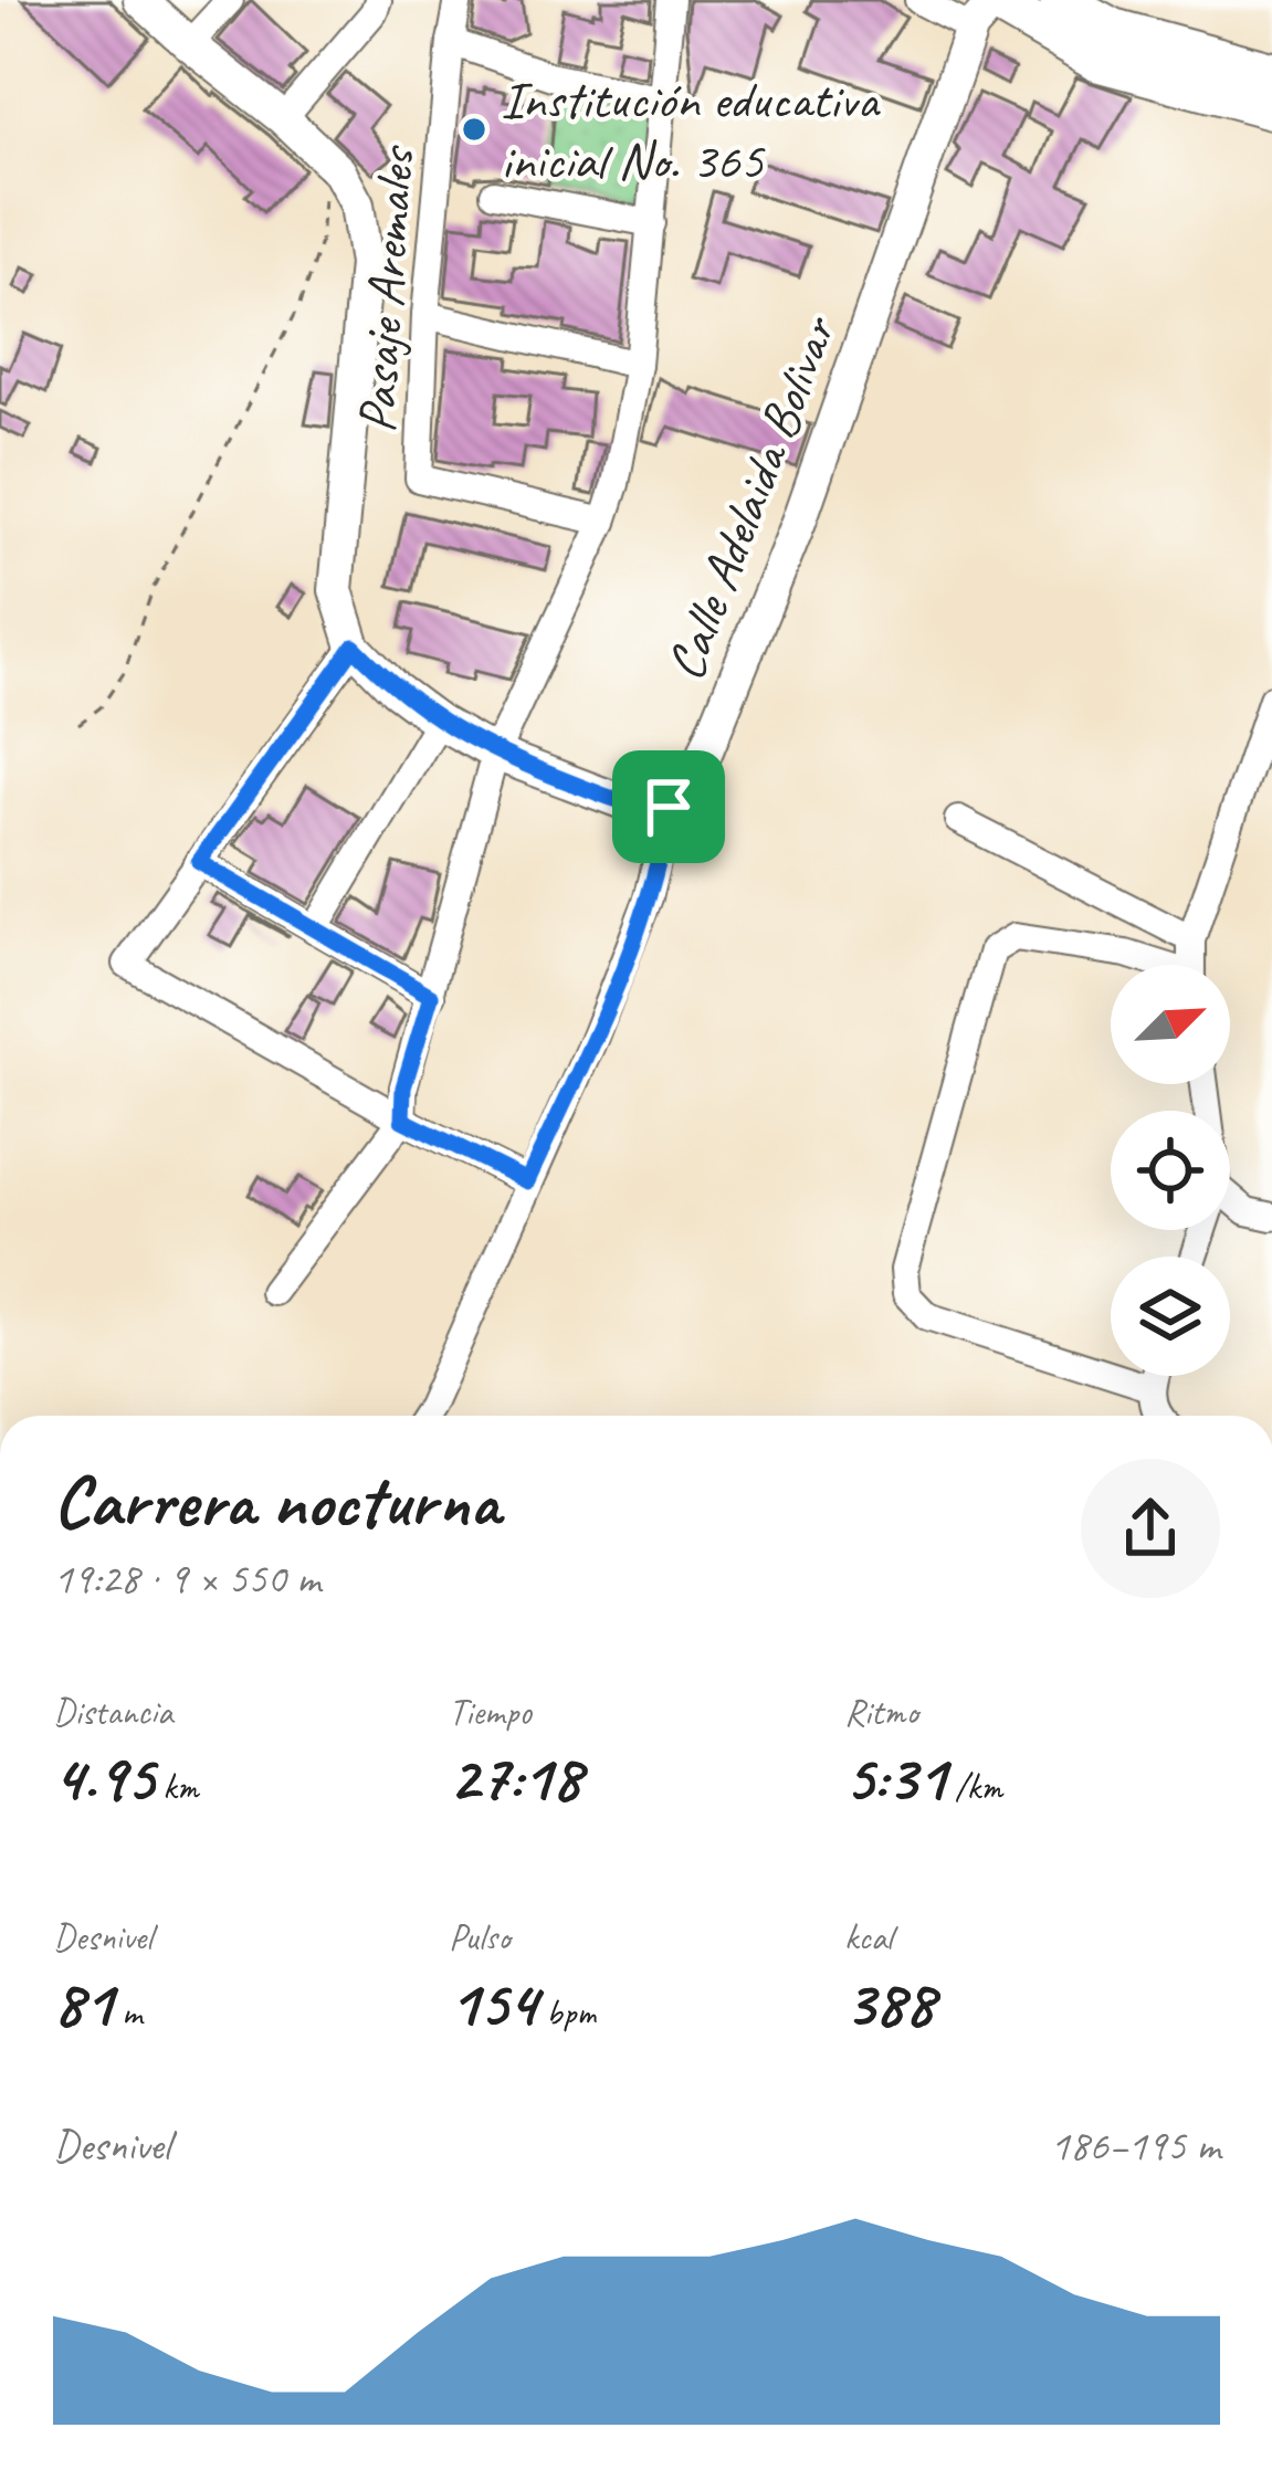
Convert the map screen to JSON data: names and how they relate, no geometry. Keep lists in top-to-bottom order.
{
  "streets": {
    "main road": ["Calle Adelaida Bolivar"],
    "street": ["Pasaje Aremales"]
  },
  "places": ["Institución educativa inicial No. 365"],
  "north": "top right",
  "page": {
    "heading": ["Carrera nocturna", "19:28 · 9 × 550 m"],
    "stats": [
      ["Distancia", "4.95 km"],
      ["Tiempo", "27:18"],
      ["Ritmo", "5:31 /km"],
      ["Desnivel", "81 m"],
      ["Pulso", "154 bpm"],
      ["kcal", "388"]
    ],
    "chart": ["Desnivel", "186–195 m"]
  }
}
